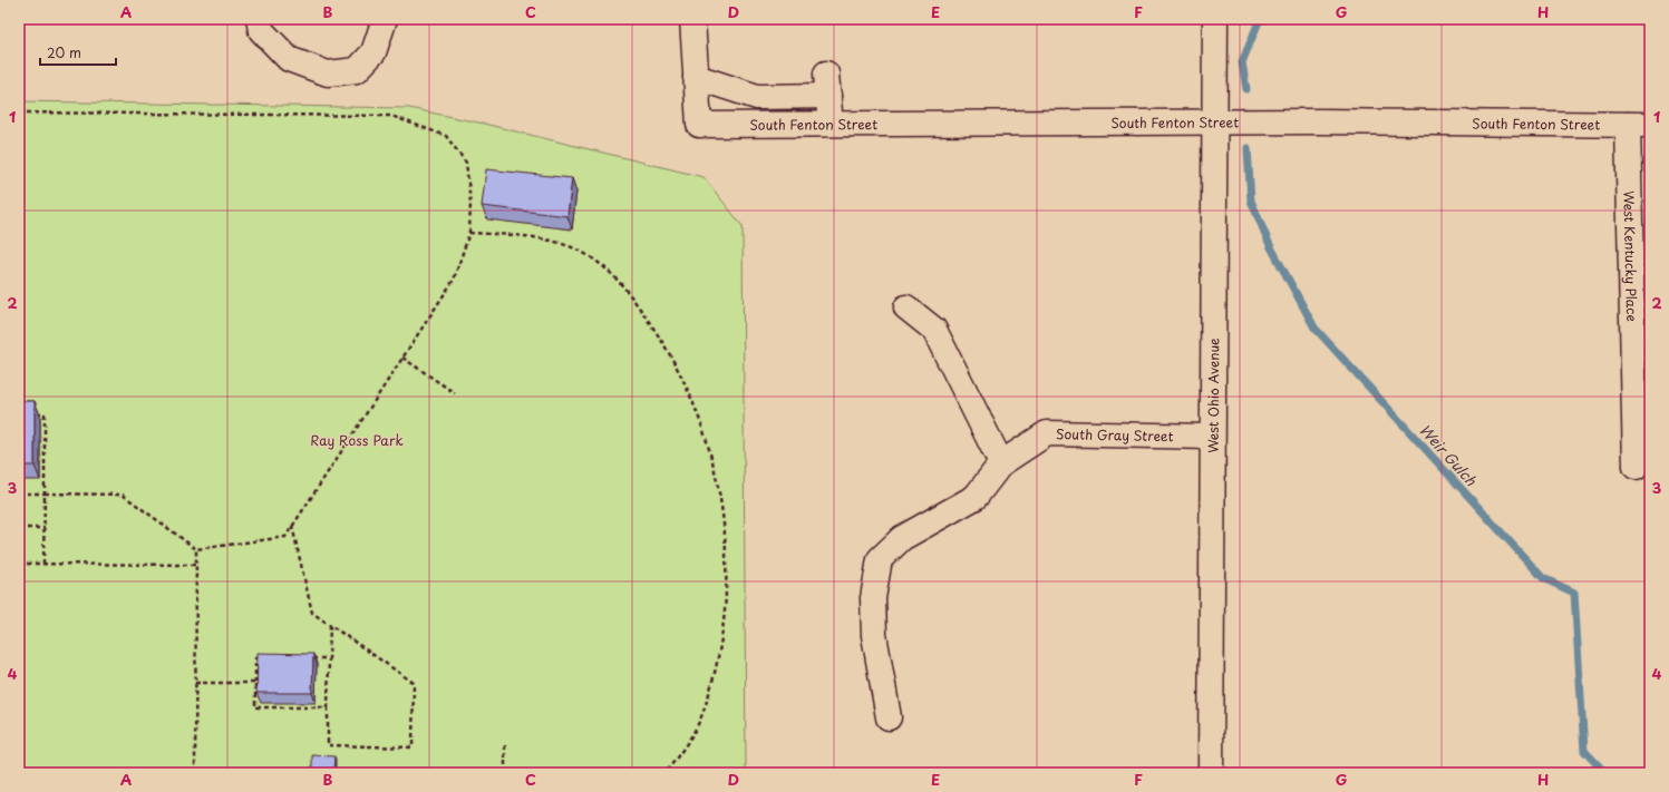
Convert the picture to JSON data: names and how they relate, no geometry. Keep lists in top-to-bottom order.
{
  "streets": {
    "street": [
      "South Fenton Street",
      "West Kentucky Place",
      "West Ohio Avenue",
      "South Gray Street"
    ]
  },
  "crossings": [
    ["South Fenton Street", "West Kentucky Place"],
    ["South Fenton Street", "West Ohio Avenue"],
    ["West Ohio Avenue", "South Gray Street"]
  ],
  "water": ["Weir Gulch"],
  "parks": ["Ray Ross Park"],
  "scale_bar": "20 m",
  "grid": {
    "columns": [
      "A",
      "B",
      "C",
      "D",
      "E",
      "F",
      "G",
      "H"
    ],
    "rows": [
      "1",
      "2",
      "3",
      "4"
    ]
  }
}
